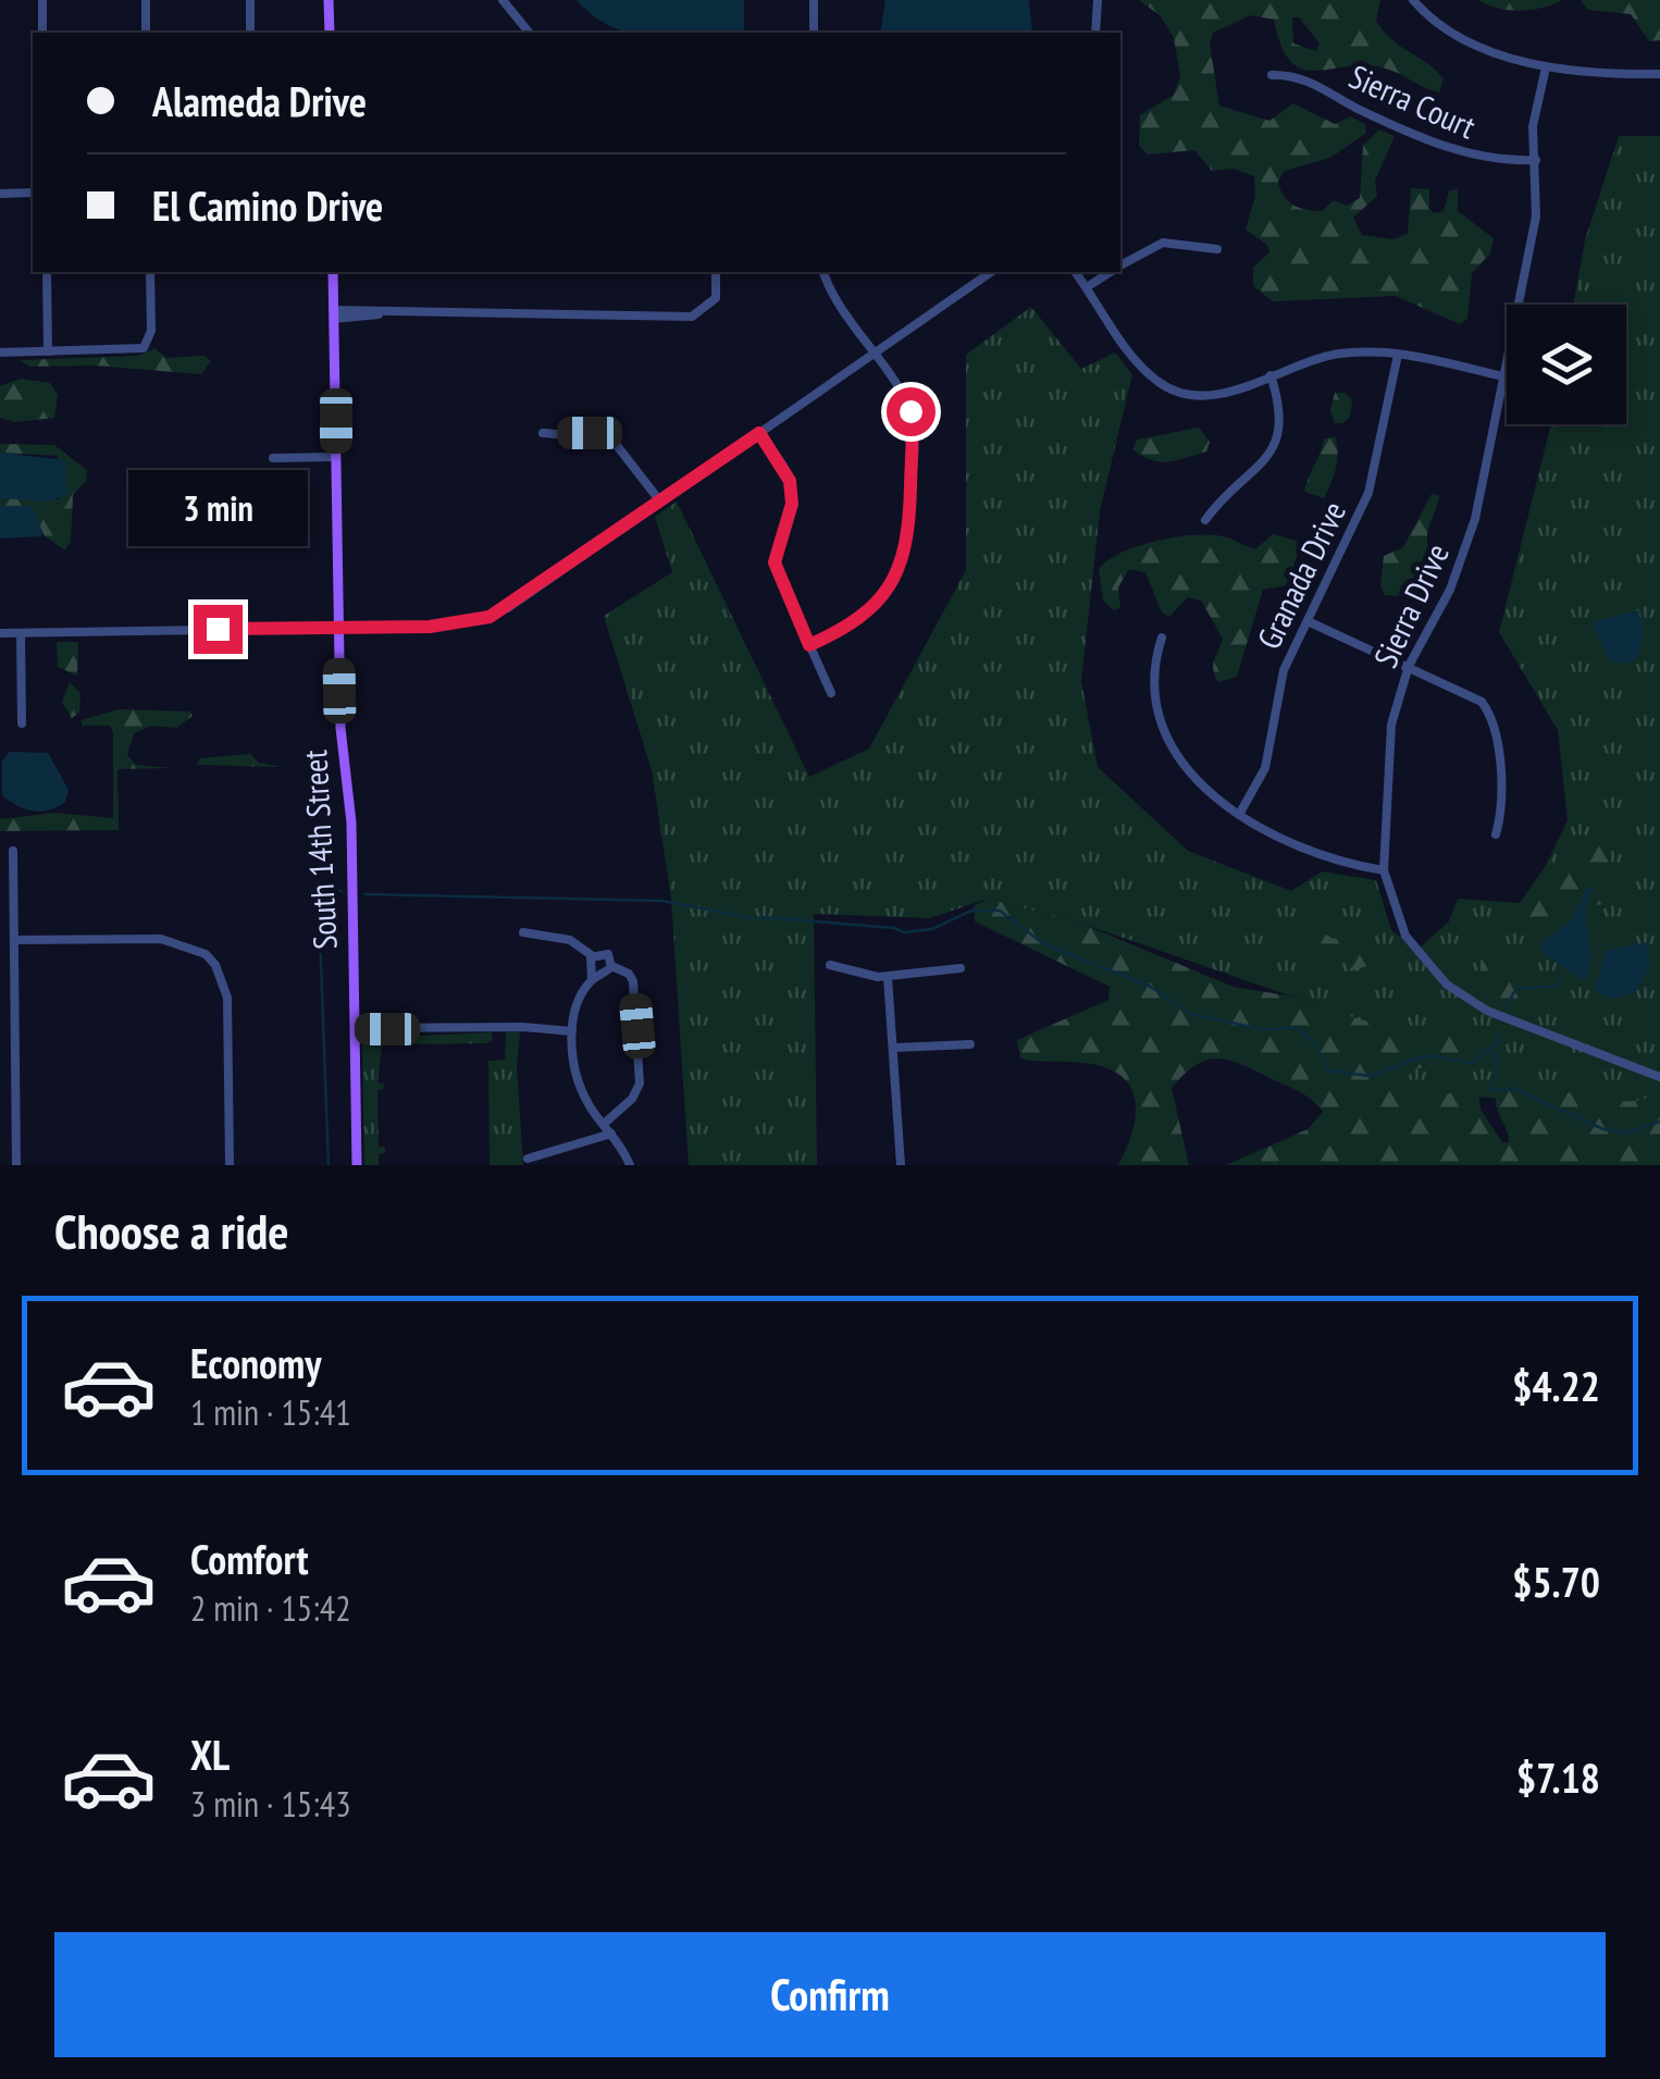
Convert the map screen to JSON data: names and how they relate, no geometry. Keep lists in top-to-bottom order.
{
  "streets": {
    "main road": ["South 14th Street"],
    "street": ["Sierra Court", "Granada Drive", "Sierra Drive"]
  },
  "crossings": [
    ["Sierra Court", "Sierra Drive"]
  ],
  "page": {
    "banner": ["Alameda Drive", "El Camino Drive"],
    "bubble": "3 min",
    "heading": "Choose a ride",
    "list": [
      {
        "name": "Economy",
        "note": "1 min · 15:41",
        "value": "$4.22"
      },
      {
        "name": "Comfort",
        "note": "2 min · 15:42",
        "value": "$5.70"
      },
      {
        "name": "XL",
        "note": "3 min · 15:43",
        "value": "$7.18"
      }
    ],
    "buttons": "Confirm"
  }
}
